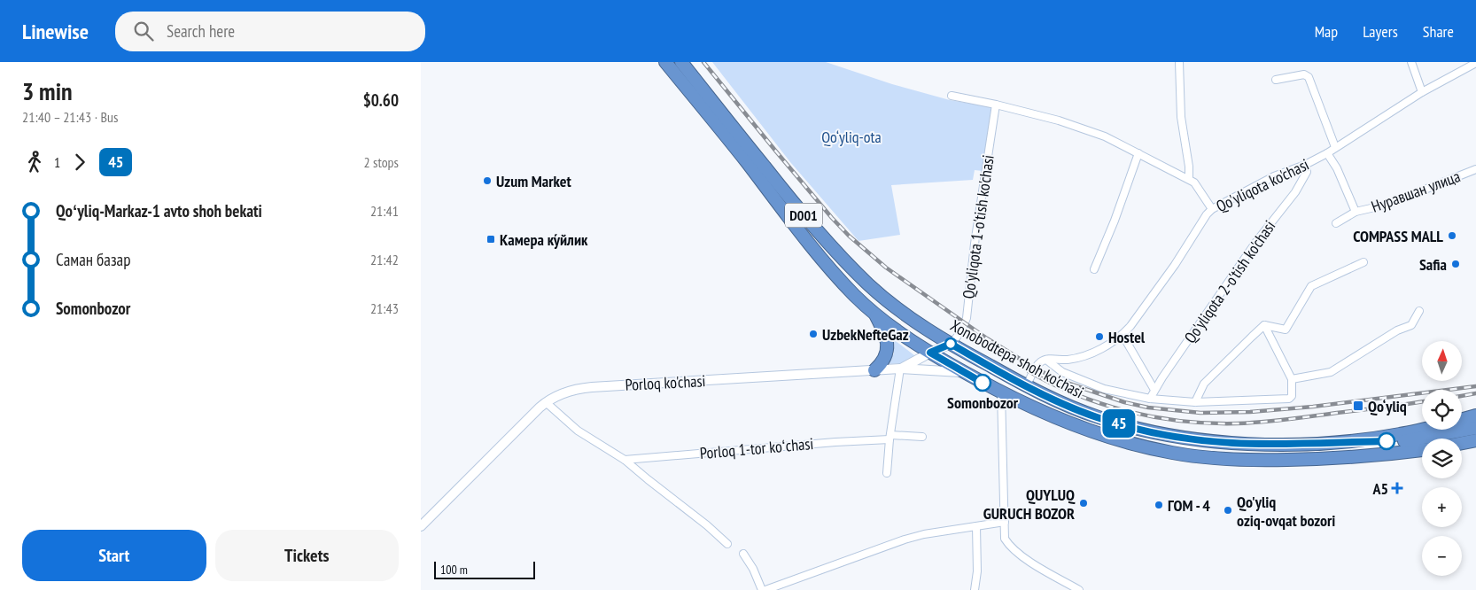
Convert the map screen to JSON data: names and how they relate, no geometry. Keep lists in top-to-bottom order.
{
  "streets": {
    "highway": ["D001", "Xonobodtepa shoh ko'chasi"],
    "main road": ["Porloq ko'chasi"],
    "street": [
      "Qo'yliqota ko'chasi",
      "Нуравшан улица",
      "Qo'yliqota 1-o'tish ko'chasi",
      "Qo'yliqota 2-o'tish ko'chasi",
      "Porloq 1-tor koʻchasi"
    ]
  },
  "crossings": [
    ["Qo'yliqota ko'chasi", "Qo'yliqota 2-o'tish ko'chasi"],
    ["Qo'yliqota 1-o'tish ko'chasi", "Xonobodtepa shoh ko'chasi"],
    ["Xonobodtepa shoh ko'chasi", "Porloq ko'chasi"]
  ],
  "parks": ["Qo‘yliq-ota"],
  "places": {
    "other": [
      "Uzum Market",
      "COMPASS MALL",
      "Safia",
      "UzbekNefteGaz",
      "Hostel",
      "Somonbozor",
      "QUYLUQ GURUCH BOZOR",
      "ГОМ - 4",
      "Qo'yliq oziq-ovqat bozori"
    ],
    "transit": ["Камера ку́йлик", "Qo‘yliq"],
    "health": ["А5"]
  },
  "lines": ["bus line 45"],
  "scale_bar": "100 m",
  "north": "top",
  "page": {
    "header": "Linewise",
    "search": "Search here",
    "nav": ["Map", "Layers", "Share"],
    "heading": ["3 min", "21:40 – 21:43 · Bus", "$0.60"],
    "on_map": "45",
    "legs": ["1", "45", "2 stops"],
    "list": [
      {
        "name": "Qoʻyliq-Markaz-1 avto shoh bekati",
        "value": "21:41"
      },
      {
        "name": "Саман базар",
        "value": "21:42"
      },
      {
        "name": "Somonbozor",
        "value": "21:43"
      }
    ],
    "map_buttons": ["+", "−"],
    "buttons": ["Start", "Tickets"],
    "scale": "100 m"
  }
}
